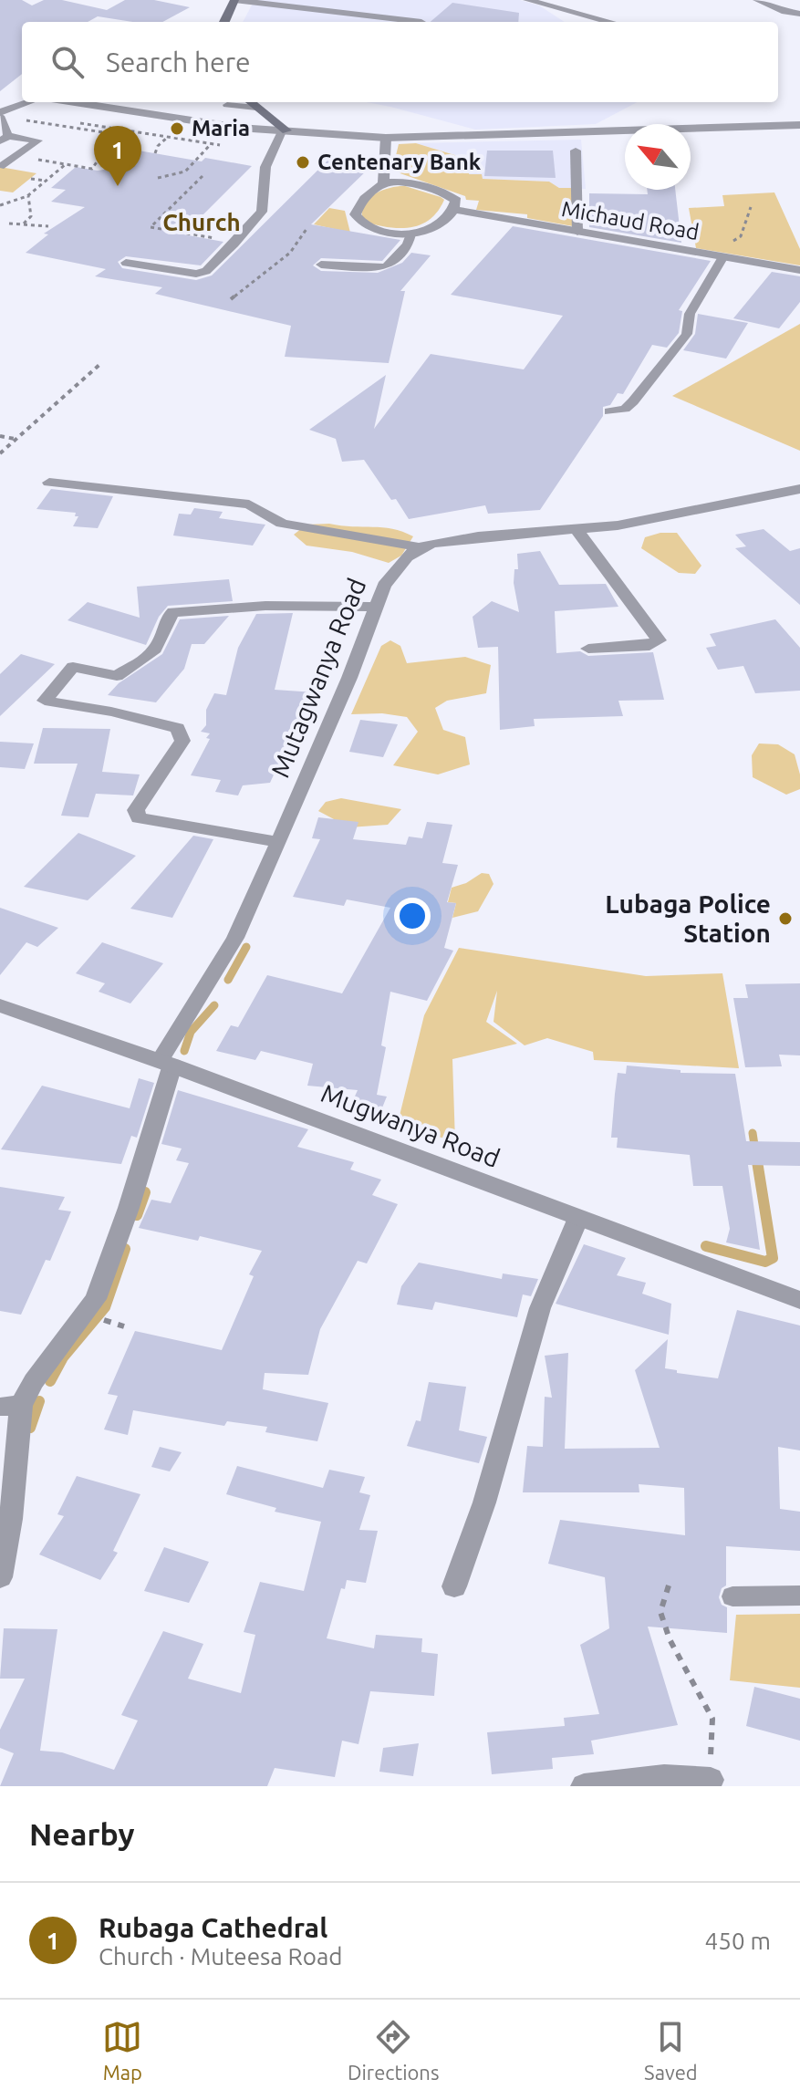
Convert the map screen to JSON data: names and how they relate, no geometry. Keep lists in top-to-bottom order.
{
  "streets": {
    "street": ["Michaud Road", "Mutagwanya Road", "Mugwanya Road"]
  },
  "crossings": [
    ["Mutagwanya Road", "Mugwanya Road"]
  ],
  "districts": ["Church"],
  "places": ["Maria", "Centenary Bank", "Lubaga Police Station"],
  "north": "top left",
  "page": {
    "search": "Search here",
    "pins": "1",
    "heading": "Nearby",
    "list": [
      {
        "mark": "1",
        "name": "Rubaga Cathedral",
        "note": "Church · Muteesa Road",
        "value": "450 m"
      }
    ],
    "nav": ["Map", "Directions", "Saved"]
  }
}
